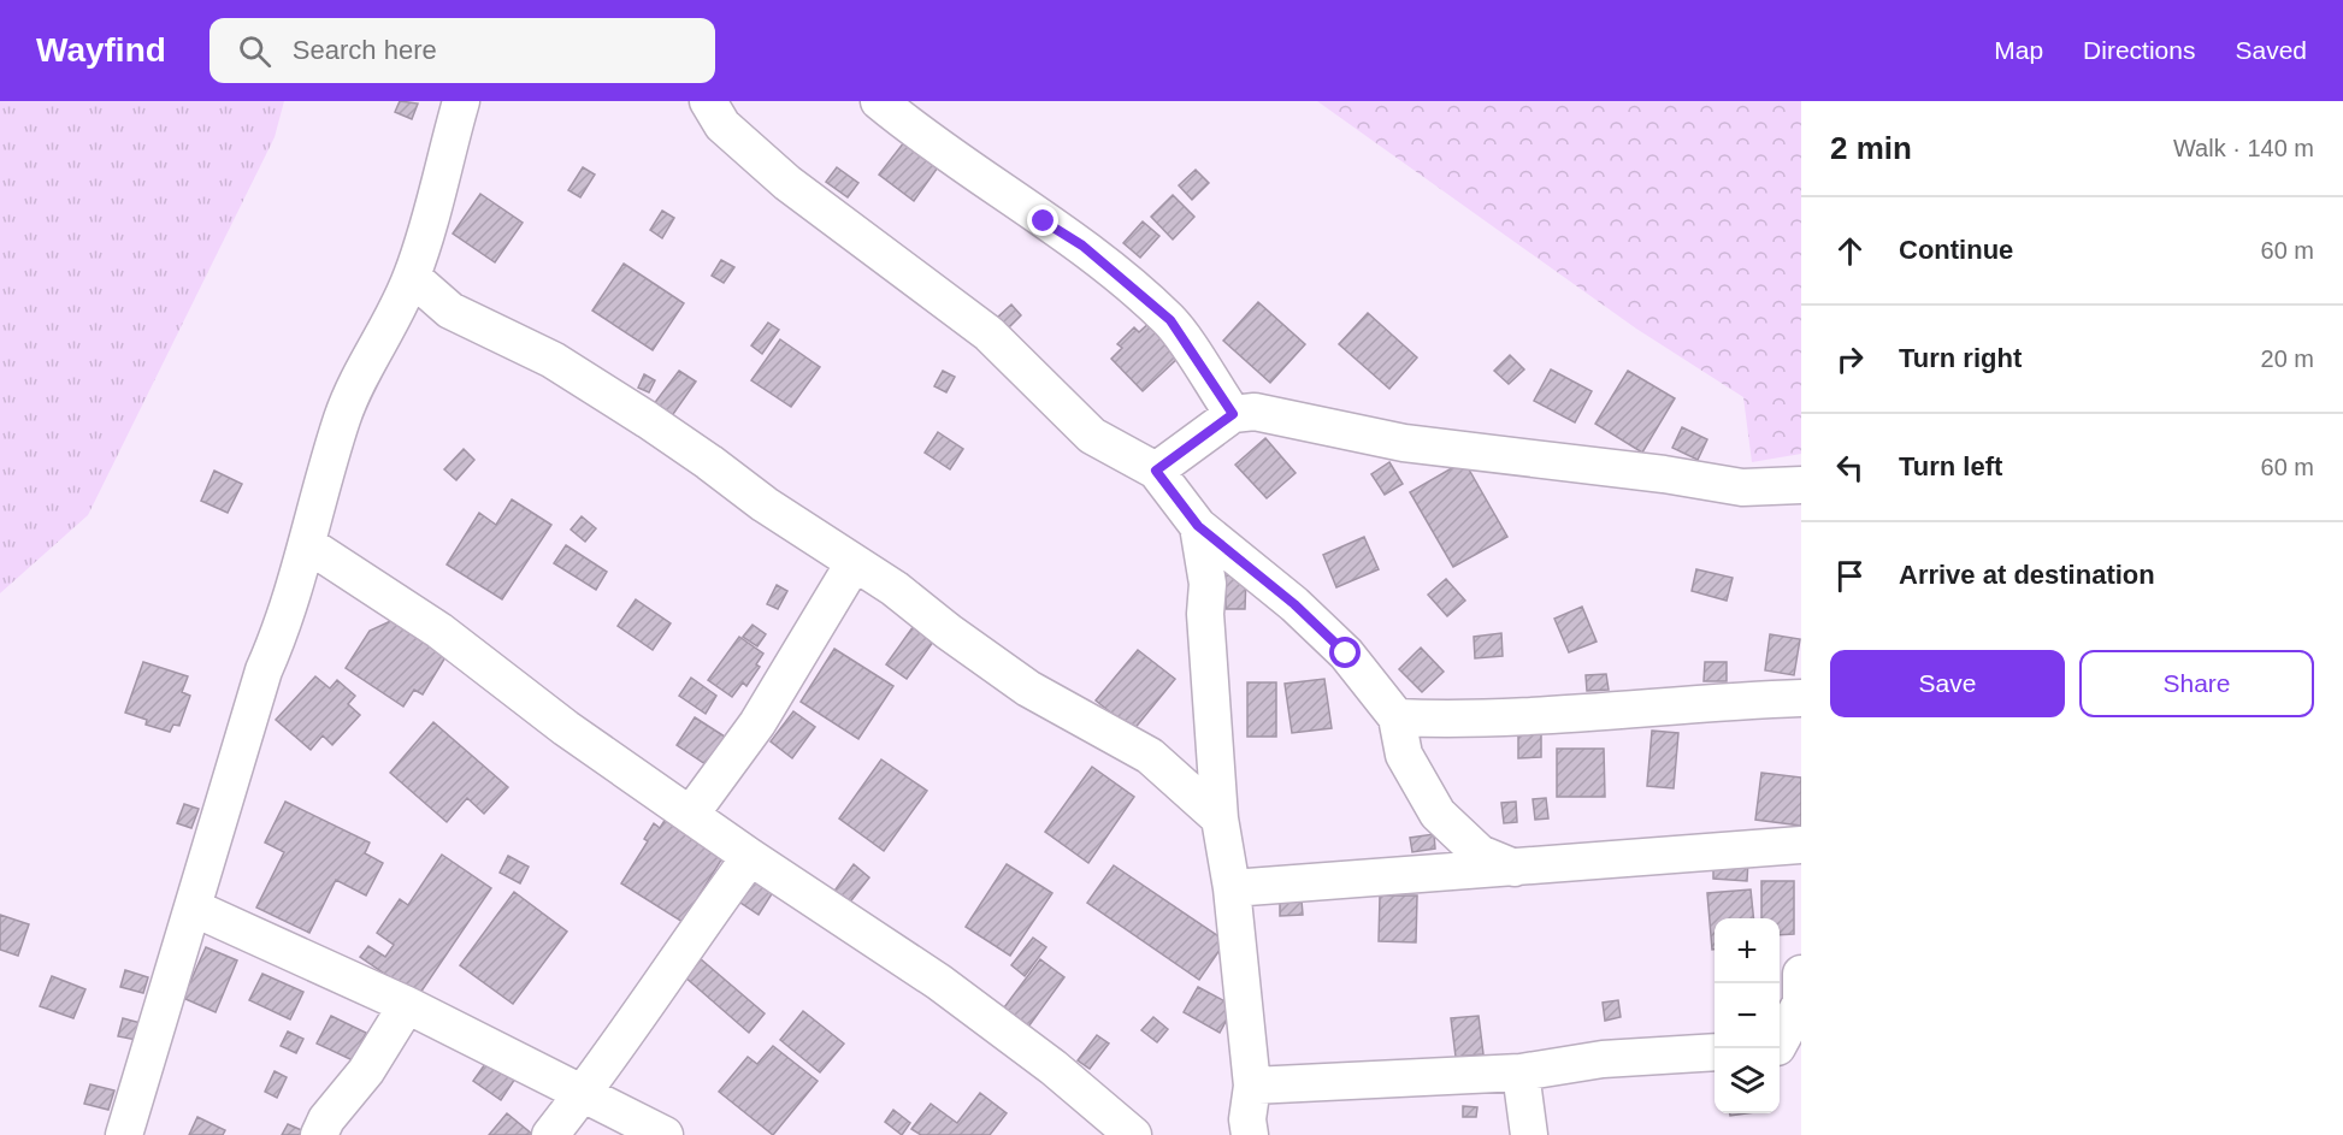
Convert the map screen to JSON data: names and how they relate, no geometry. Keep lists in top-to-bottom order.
{
  "page": {
    "header": "Wayfind",
    "search": "Search here",
    "nav": ["Map", "Directions", "Saved"],
    "heading": ["2 min", "Walk · 140 m"],
    "list": [
      ["Continue", "60 m"],
      ["Turn right", "20 m"],
      ["Turn left", "60 m"],
      "Arrive at destination"
    ],
    "buttons": ["Save", "Share"],
    "map_buttons": ["+", "−"]
  }
}
